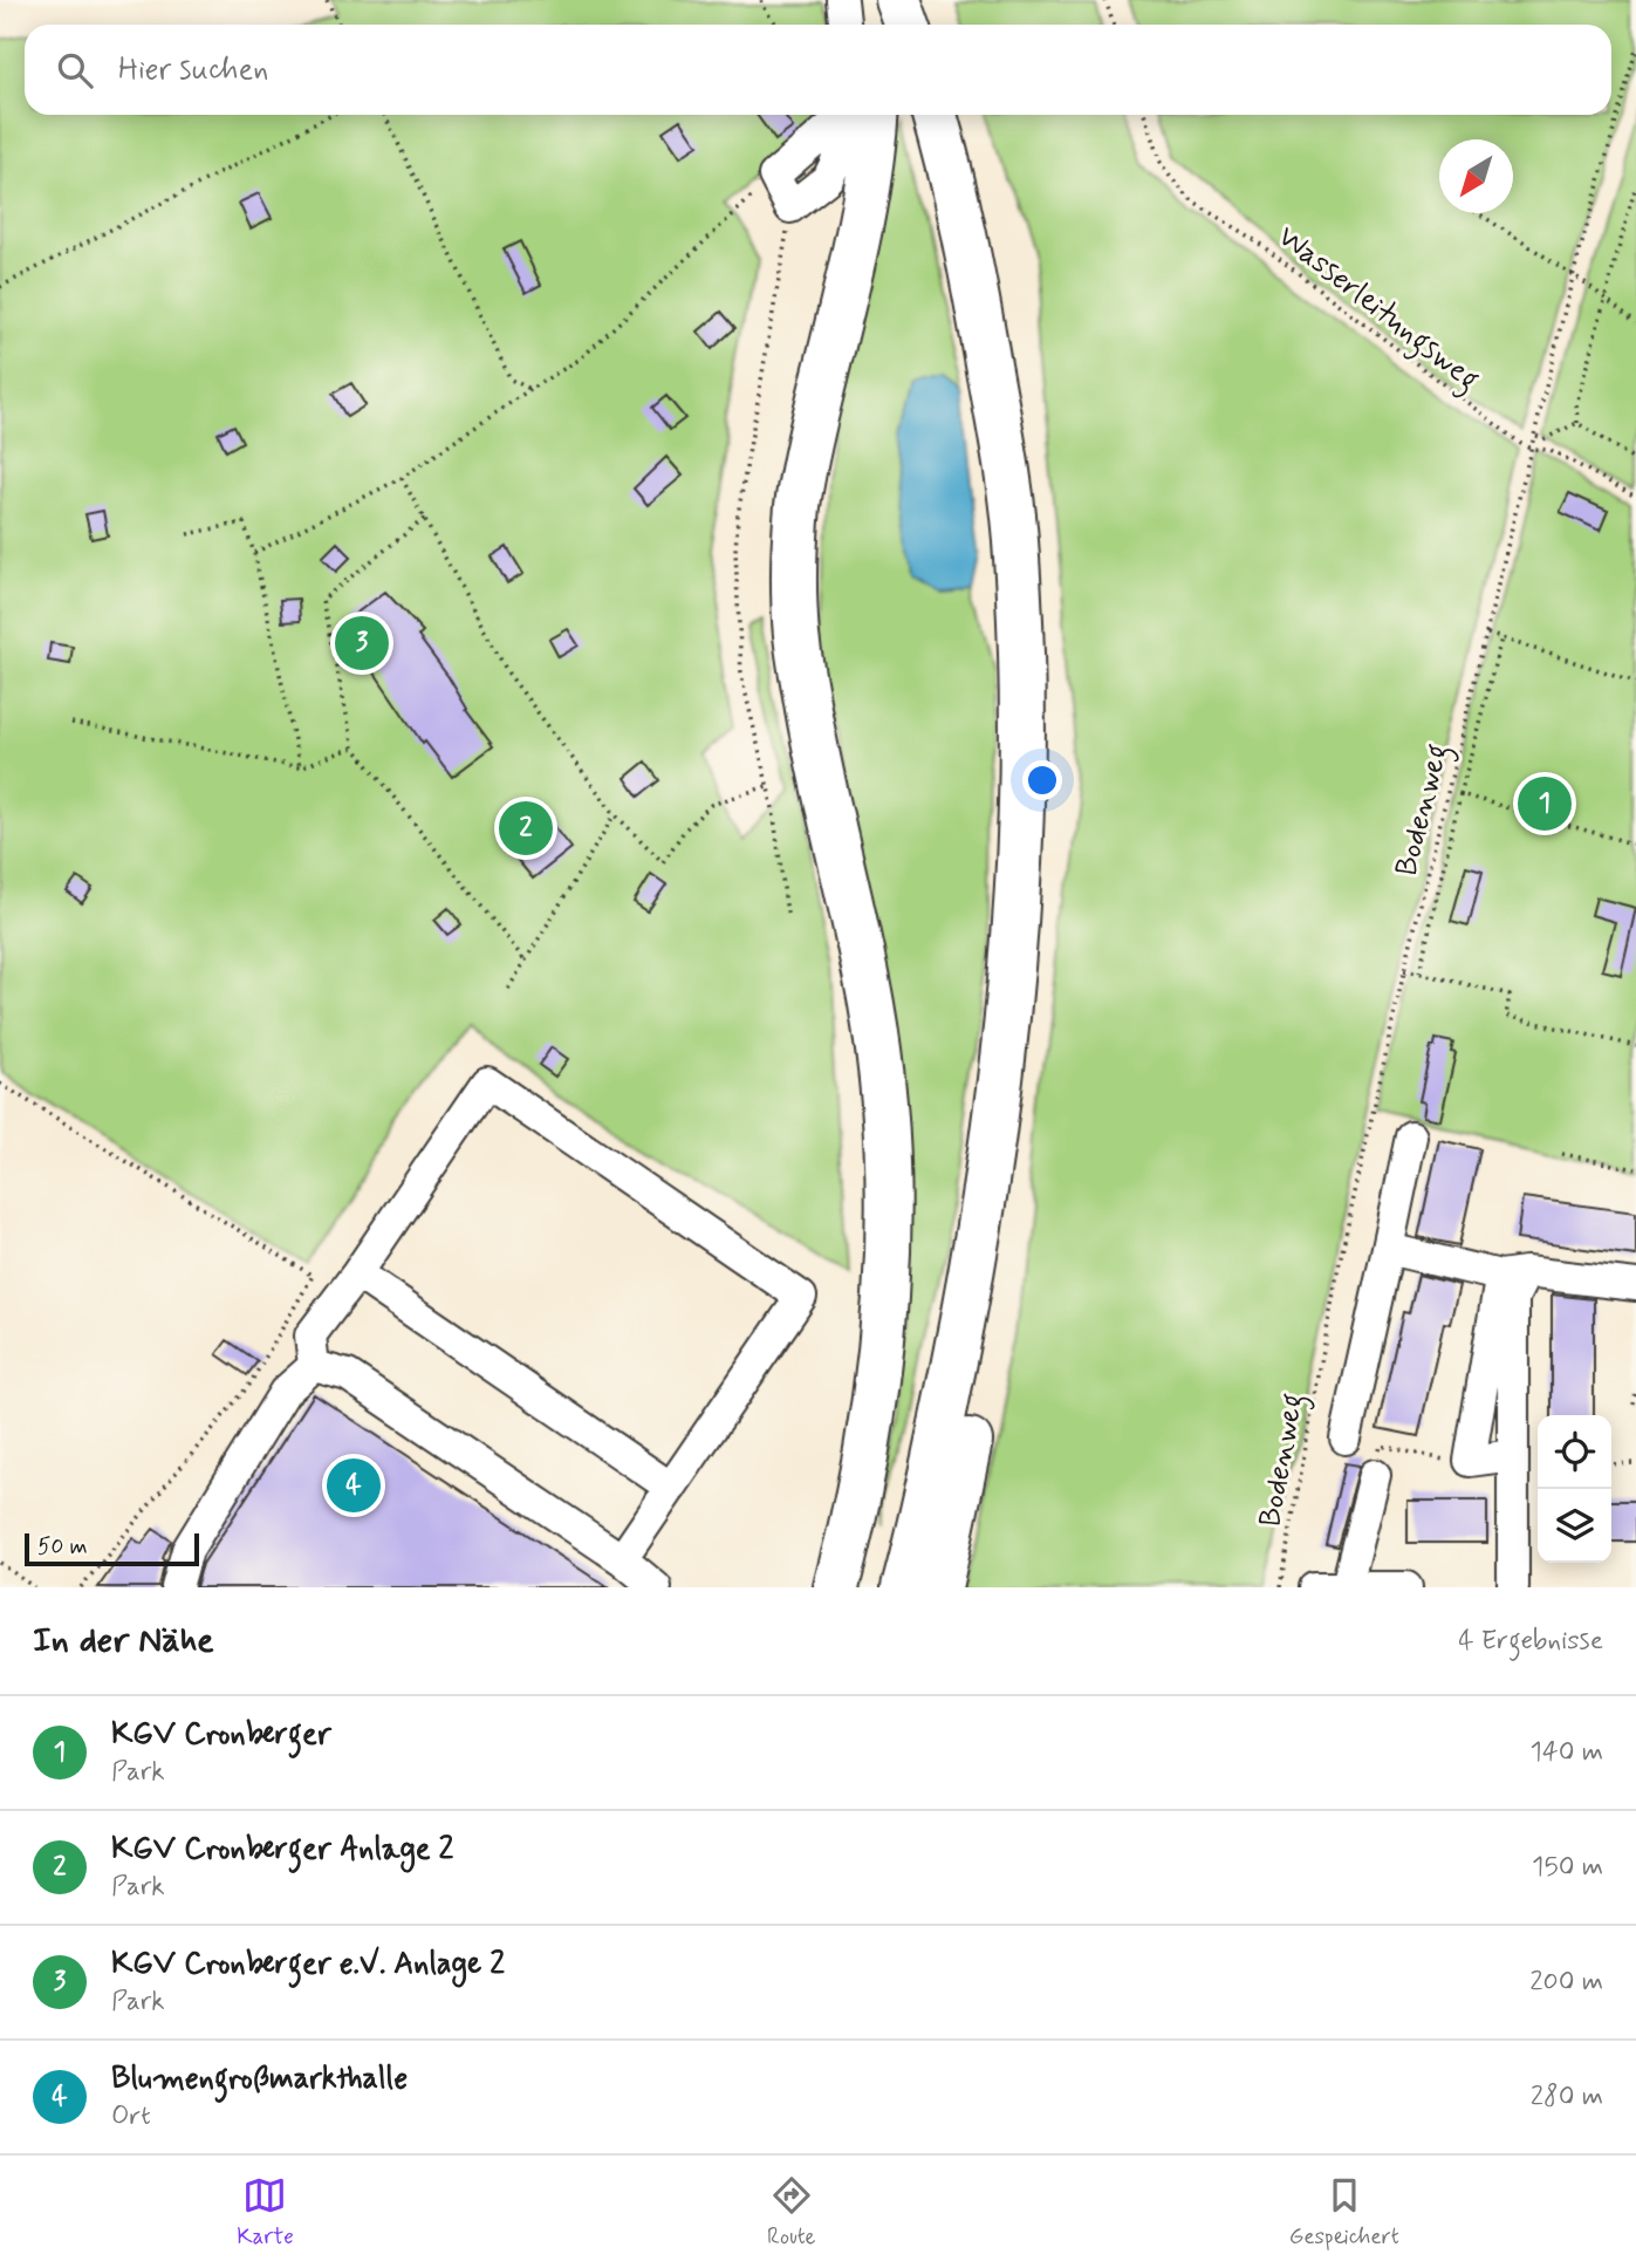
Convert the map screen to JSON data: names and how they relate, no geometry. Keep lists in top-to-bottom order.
{
  "streets": {
    "path": ["Wasserleitungsweg", "Bodenweg"]
  },
  "crossings": [
    ["Wasserleitungsweg", "Bodenweg"]
  ],
  "scale_bar": "50 m",
  "north": "bottom left",
  "page": {
    "search": "Hier suchen",
    "pins": [
      "3",
      "1",
      "2",
      "4"
    ],
    "scale": "50 m",
    "heading": ["In der Nähe", "4 Ergebnisse"],
    "list": [
      {
        "mark": "1",
        "name": "KGV Cronberger",
        "note": "Park",
        "value": "140 m"
      },
      {
        "mark": "2",
        "name": "KGV Cronberger Anlage 2",
        "note": "Park",
        "value": "150 m"
      },
      {
        "mark": "3",
        "name": "KGV Cronberger e.V. Anlage 2",
        "note": "Park",
        "value": "200 m"
      },
      {
        "mark": "4",
        "name": "Blumengroßmarkthalle",
        "note": "Ort",
        "value": "280 m"
      }
    ],
    "nav": ["Karte", "Route", "Gespeichert"]
  }
}
